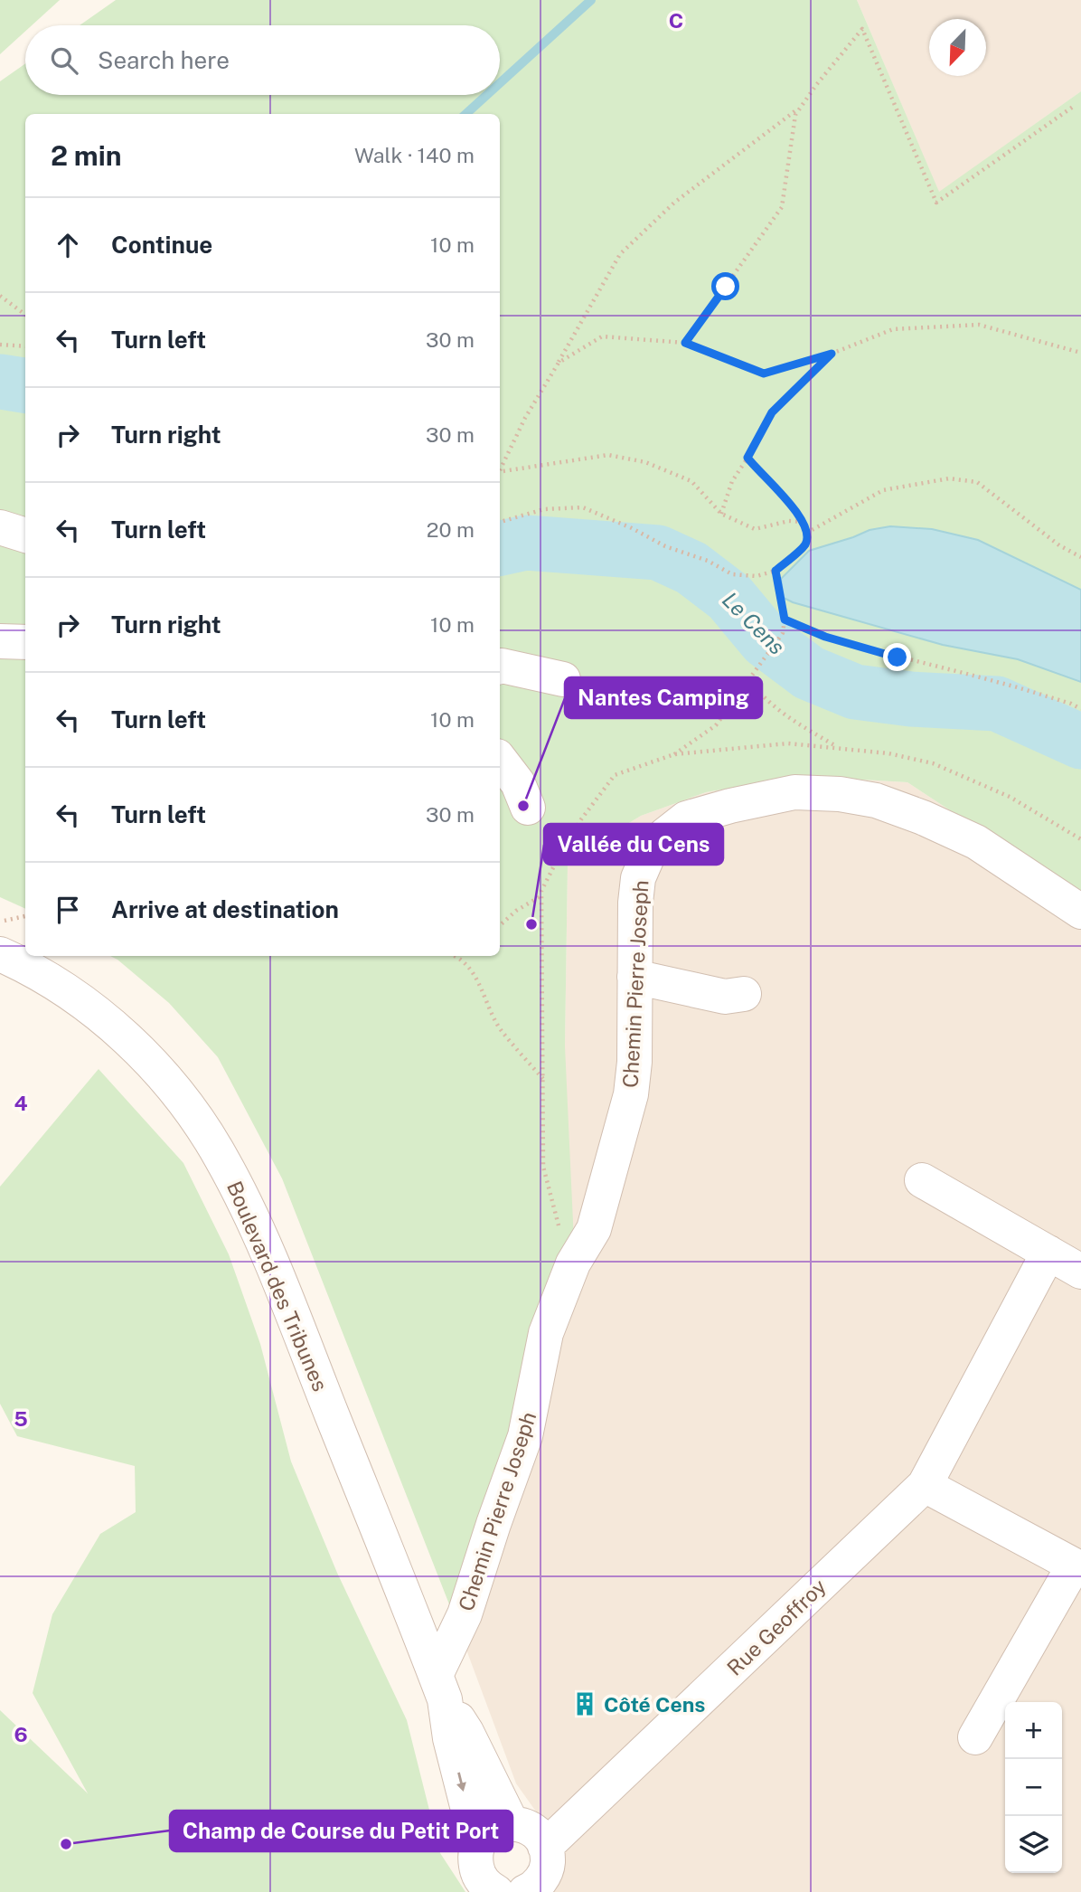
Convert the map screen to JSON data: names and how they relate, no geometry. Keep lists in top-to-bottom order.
{
  "streets": {
    "street": ["Chemin Pierre Joseph", "Boulevard des Tribunes", "Rue Geoffroy"]
  },
  "crossings": [
    ["Chemin Pierre Joseph", "Boulevard des Tribunes"]
  ],
  "water": ["Le Cens"],
  "places": {
    "other": ["Nantes Camping", "Vallée du Cens", "Champ de Course du Petit Port"],
    "building": ["Côté Cens"]
  },
  "north": "bottom left",
  "page": {
    "search": "Search here",
    "heading": ["2 min", "Walk · 140 m"],
    "list": [
      ["Continue", "10 m"],
      ["Turn left", "30 m"],
      ["Turn right", "30 m"],
      ["Turn left", "20 m"],
      ["Turn right", "10 m"],
      ["Turn left", "10 m"],
      ["Turn left", "30 m"],
      "Arrive at destination"
    ],
    "map_buttons": ["+", "−"]
  },
  "grid": {
    "columns": ["C"],
    "rows": ["4", "5", "6"]
  }
}
